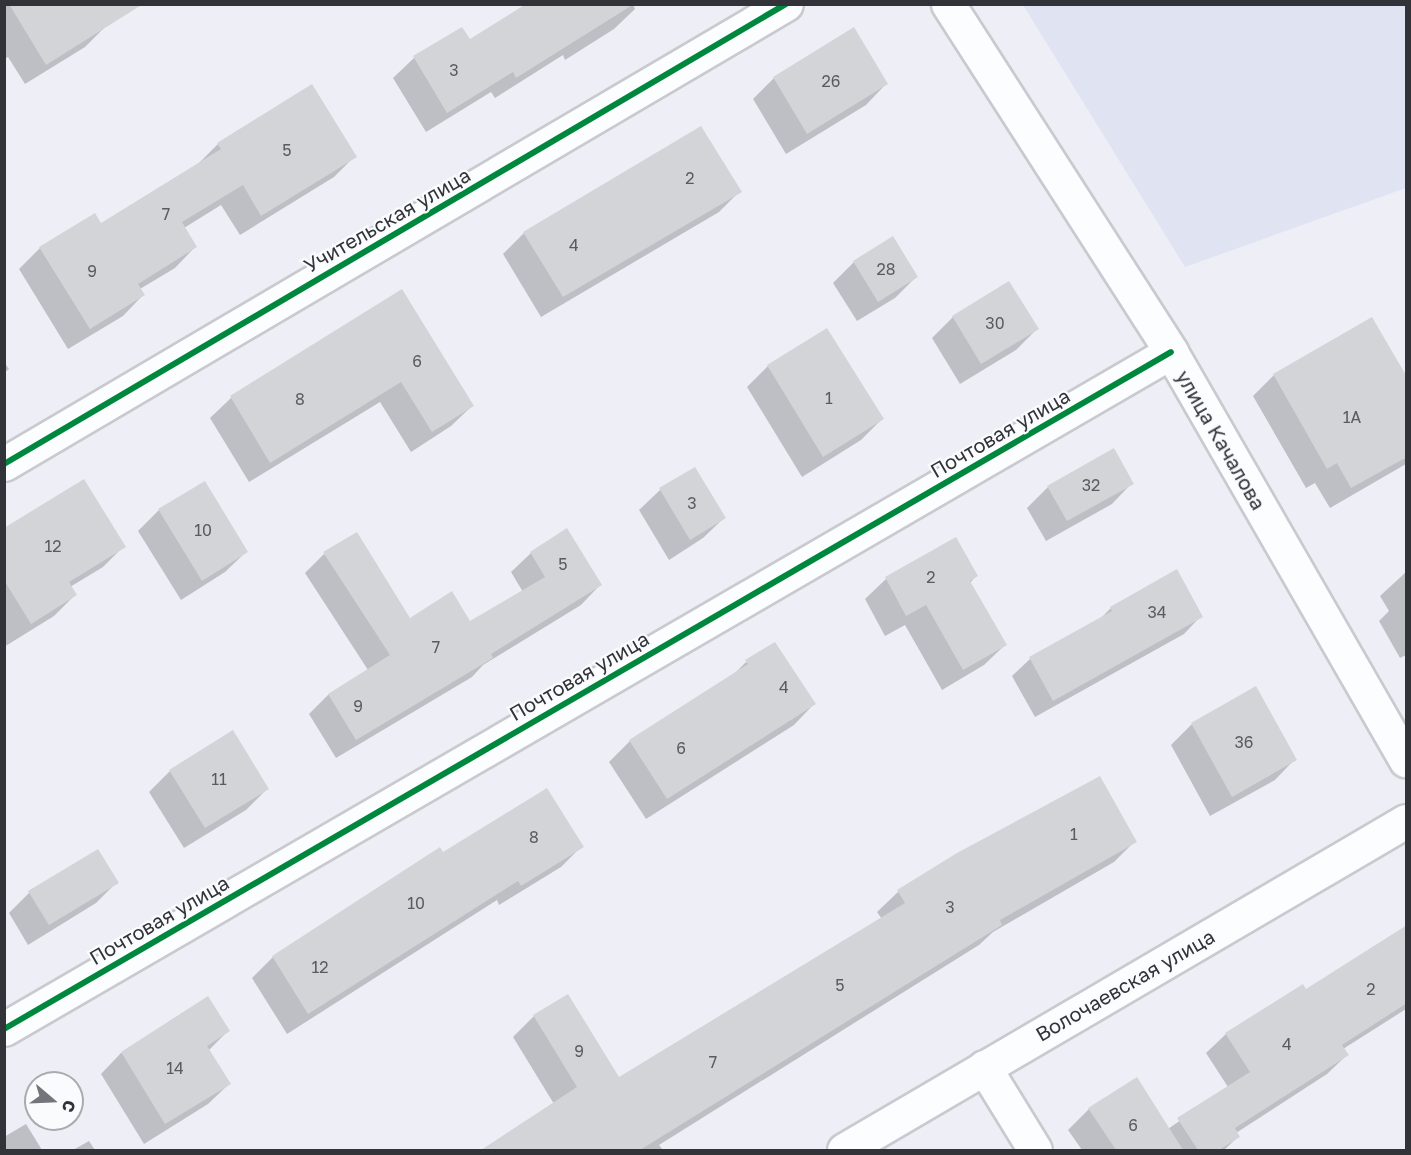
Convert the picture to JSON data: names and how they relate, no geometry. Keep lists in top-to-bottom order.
{
  "streets": {
    "street": [
      "Учительская улица",
      "Почтовая улица",
      "улица Качалова",
      "Волочаевская улица"
    ]
  },
  "crossings": [
    ["Почтовая улица", "улица Качалова"]
  ],
  "house_numbers": [
    "3",
    "26",
    "5",
    "2",
    "7",
    "4",
    "28",
    "9",
    "30",
    "6",
    "1",
    "8",
    "1А",
    "32",
    "3",
    "10",
    "12",
    "5",
    "2",
    "34",
    "7",
    "4",
    "9",
    "36",
    "6",
    "11",
    "1",
    "8",
    "10",
    "3",
    "12",
    "5",
    "2",
    "4",
    "9",
    "7",
    "14",
    "6"
  ],
  "north": "right"
}
